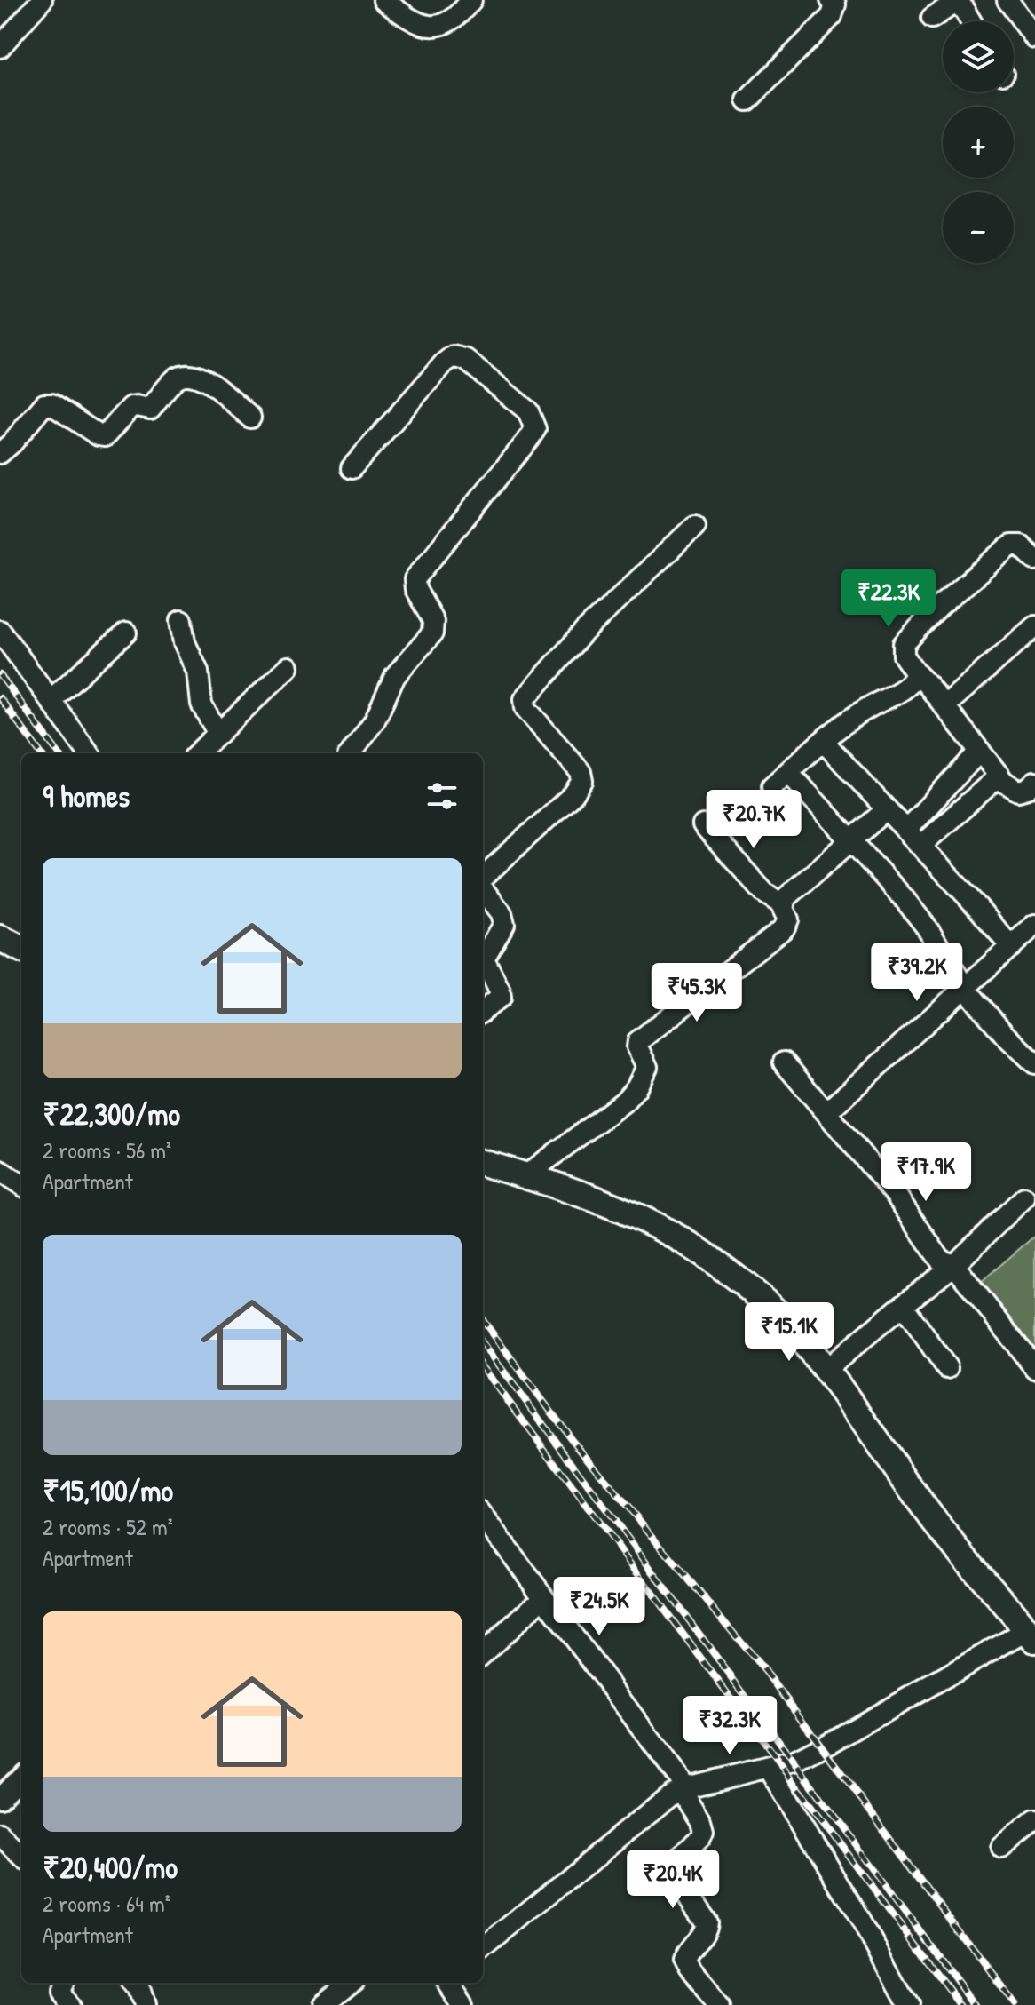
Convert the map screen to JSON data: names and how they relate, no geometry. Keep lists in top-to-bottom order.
{
  "page": {
    "map_buttons": ["+", "−"],
    "price": [
      "₹22.3K",
      "₹20.7K",
      "₹39.2K",
      "₹45.3K",
      "₹17.9K",
      "₹15.1K",
      "₹24.5K",
      "₹32.3K",
      "₹20.4K"
    ],
    "heading": "9 homes",
    "list": [
      {
        "name": "₹22,300/mo",
        "note": "2 rooms · 56 m² · Apartment"
      },
      {
        "name": "₹15,100/mo",
        "note": "2 rooms · 52 m² · Apartment"
      },
      {
        "name": "₹20,400/mo",
        "note": "2 rooms · 64 m² · Apartment"
      }
    ]
  }
}
